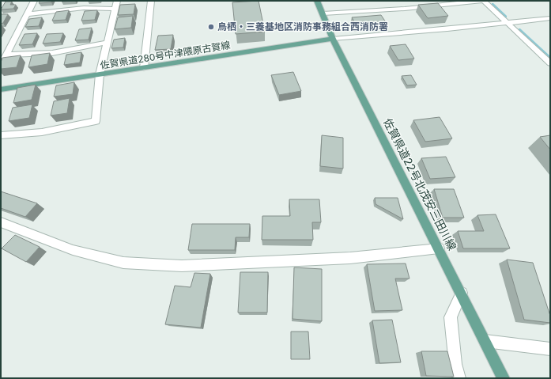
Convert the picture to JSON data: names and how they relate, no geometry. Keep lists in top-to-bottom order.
{
  "streets": {
    "main road": ["佐賀県道280号中津隈原古賀線", "佐賀県道22号北茂安三田川線"]
  },
  "crossings": [
    ["佐賀県道280号中津隈原古賀線", "佐賀県道22号北茂安三田川線"]
  ],
  "places": ["鳥栖・三養基地区消防事務組合西消防署"]
}
